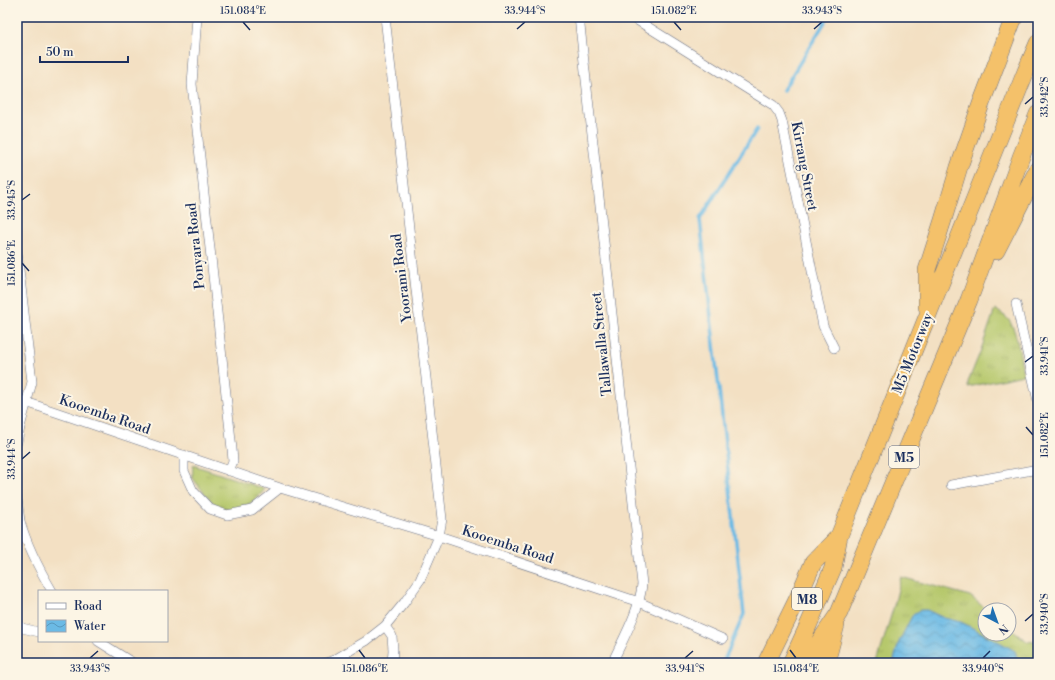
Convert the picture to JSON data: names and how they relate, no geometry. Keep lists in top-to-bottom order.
{
  "streets": {
    "highway": ["M5 Motorway", "M5", "M8"],
    "street": [
      "Kirrang Street",
      "Ponyara Road",
      "Yoorami Road",
      "Tallawalla Street",
      "Kooemba Road"
    ]
  },
  "crossings": [
    ["Ponyara Road", "Kooemba Road"],
    ["Yoorami Road", "Kooemba Road"],
    ["Tallawalla Street", "Kooemba Road"],
    ["M5 Motorway", "M8"],
    ["M5", "M8"]
  ],
  "legend": ["Road", "Water"],
  "scale_bar": "50 m",
  "north": "bottom right",
  "coordinates": [
    "151.084°E",
    "33.944°S",
    "151.082°E",
    "33.943°S",
    "33.942°S",
    "33.945°S",
    "151.086°E",
    "33.941°S",
    "33.940°S"
  ]
}
